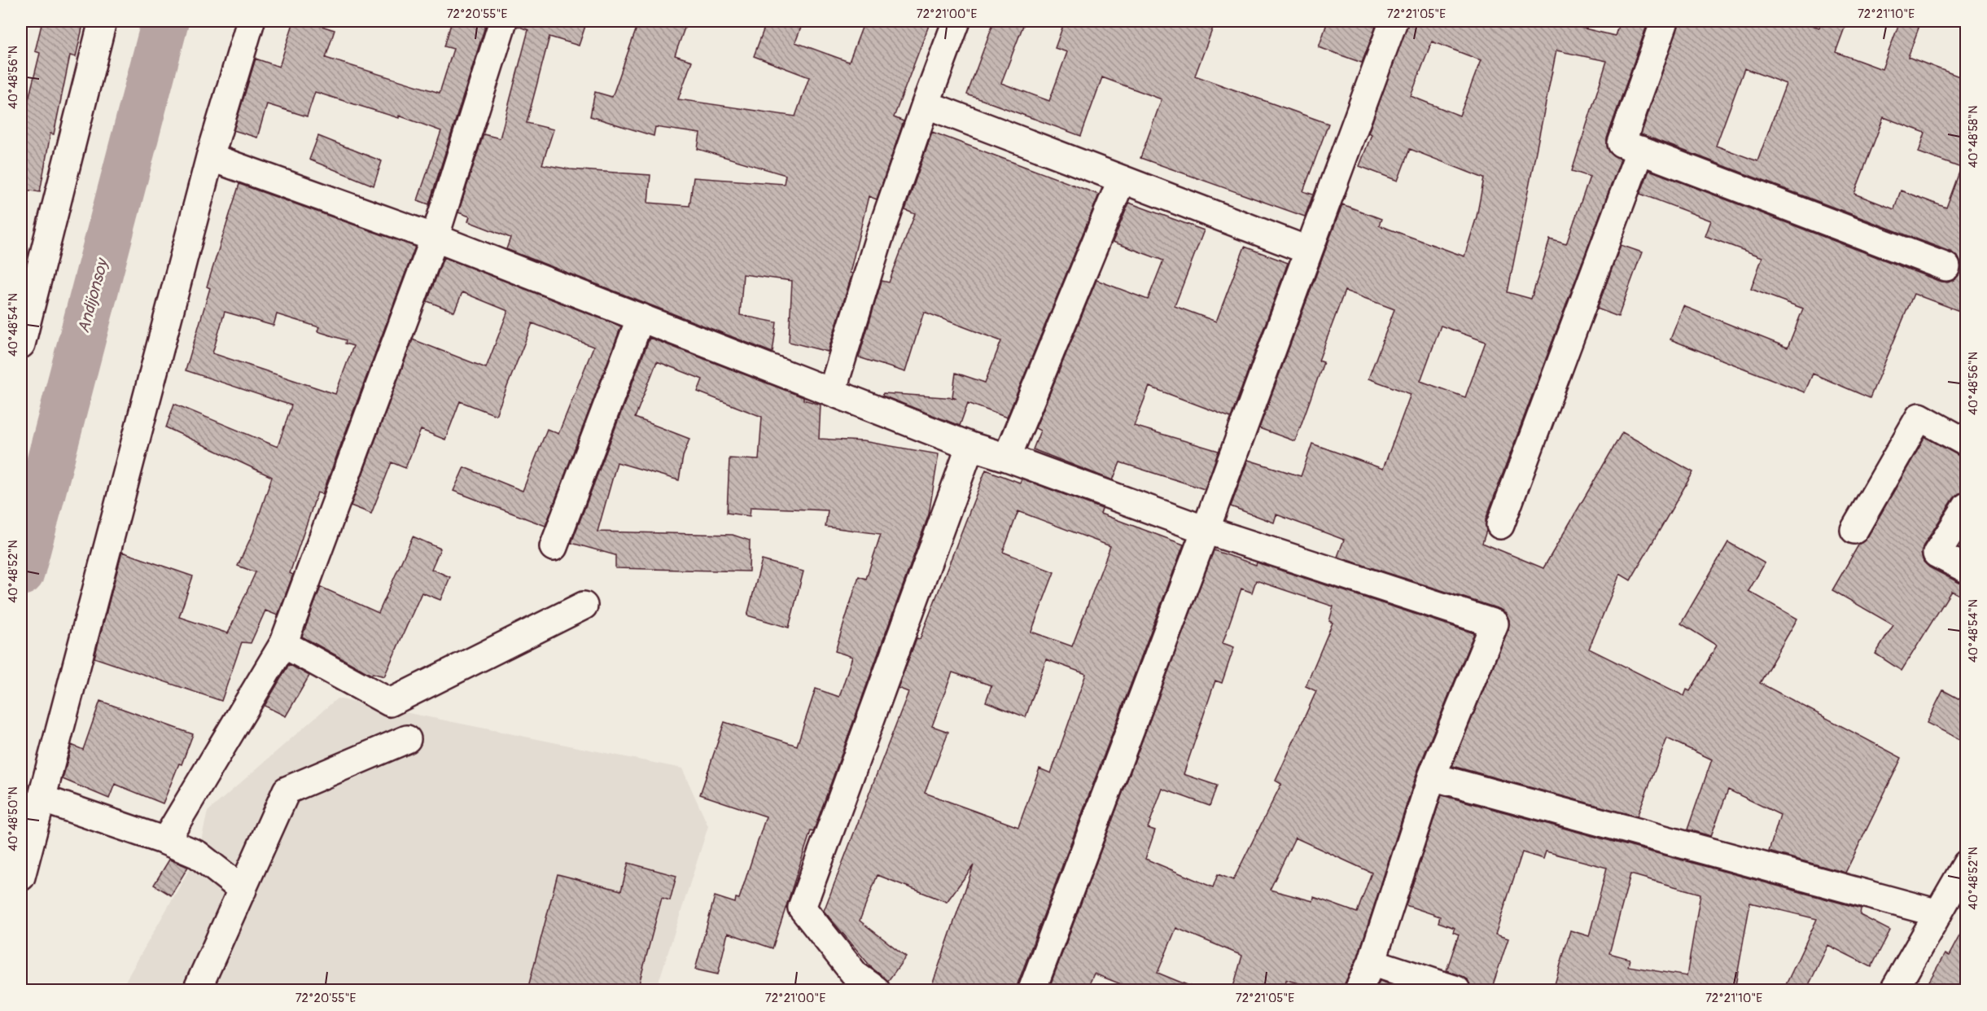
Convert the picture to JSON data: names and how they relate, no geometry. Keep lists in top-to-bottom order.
{
  "water": ["Andijonsoy"],
  "coordinates": [
    "72°20'55\"E",
    "72°21'00\"E",
    "72°21'05\"E",
    "72°21'10\"E",
    "40°48'56\"N",
    "40°48'58\"N",
    "40°48'54\"N",
    "40°48'52\"N",
    "40°48'50\"N"
  ]
}
